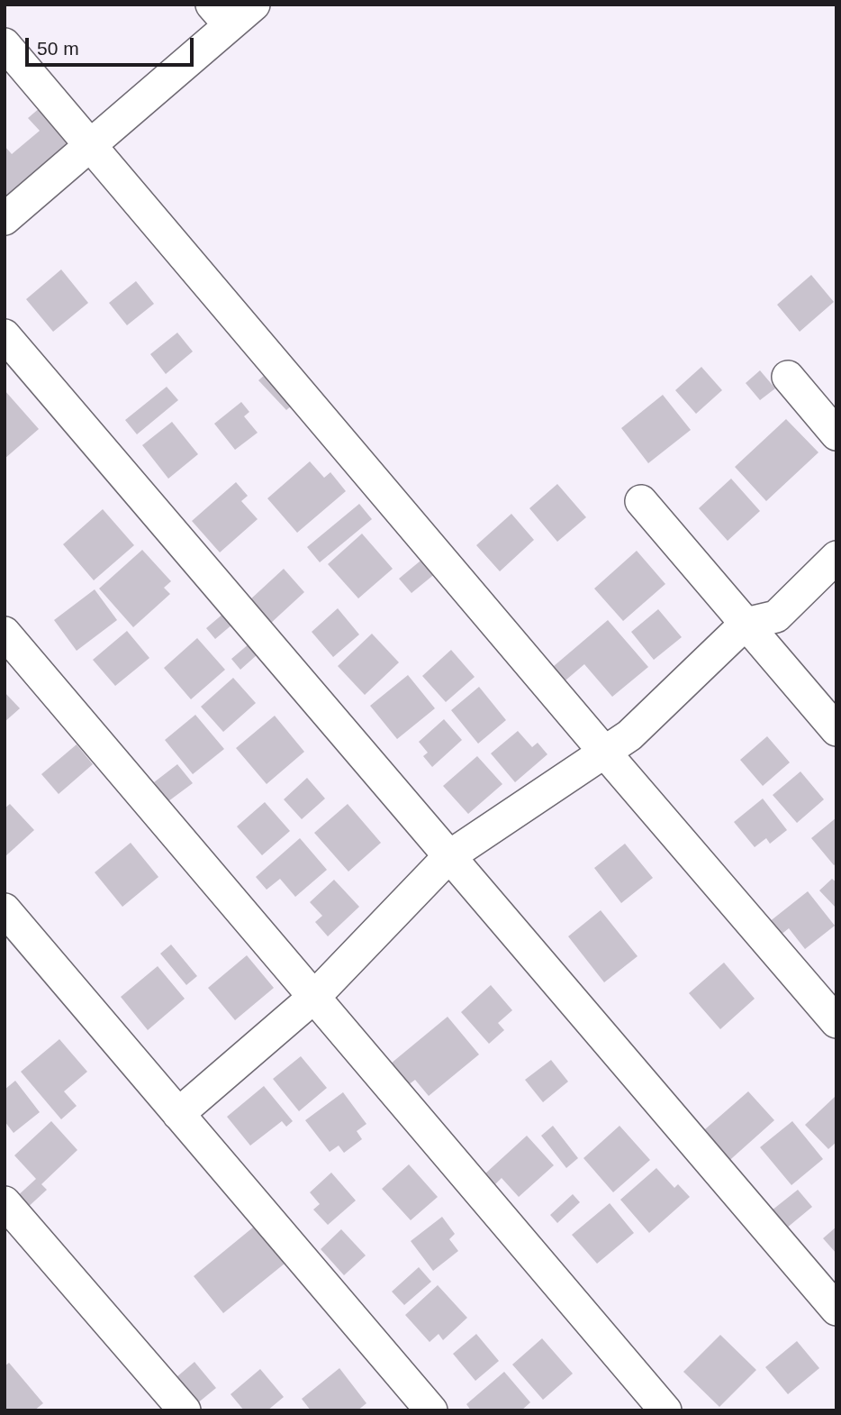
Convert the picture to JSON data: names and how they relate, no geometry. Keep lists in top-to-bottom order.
{
  "scale_bar": "50 m"
}
